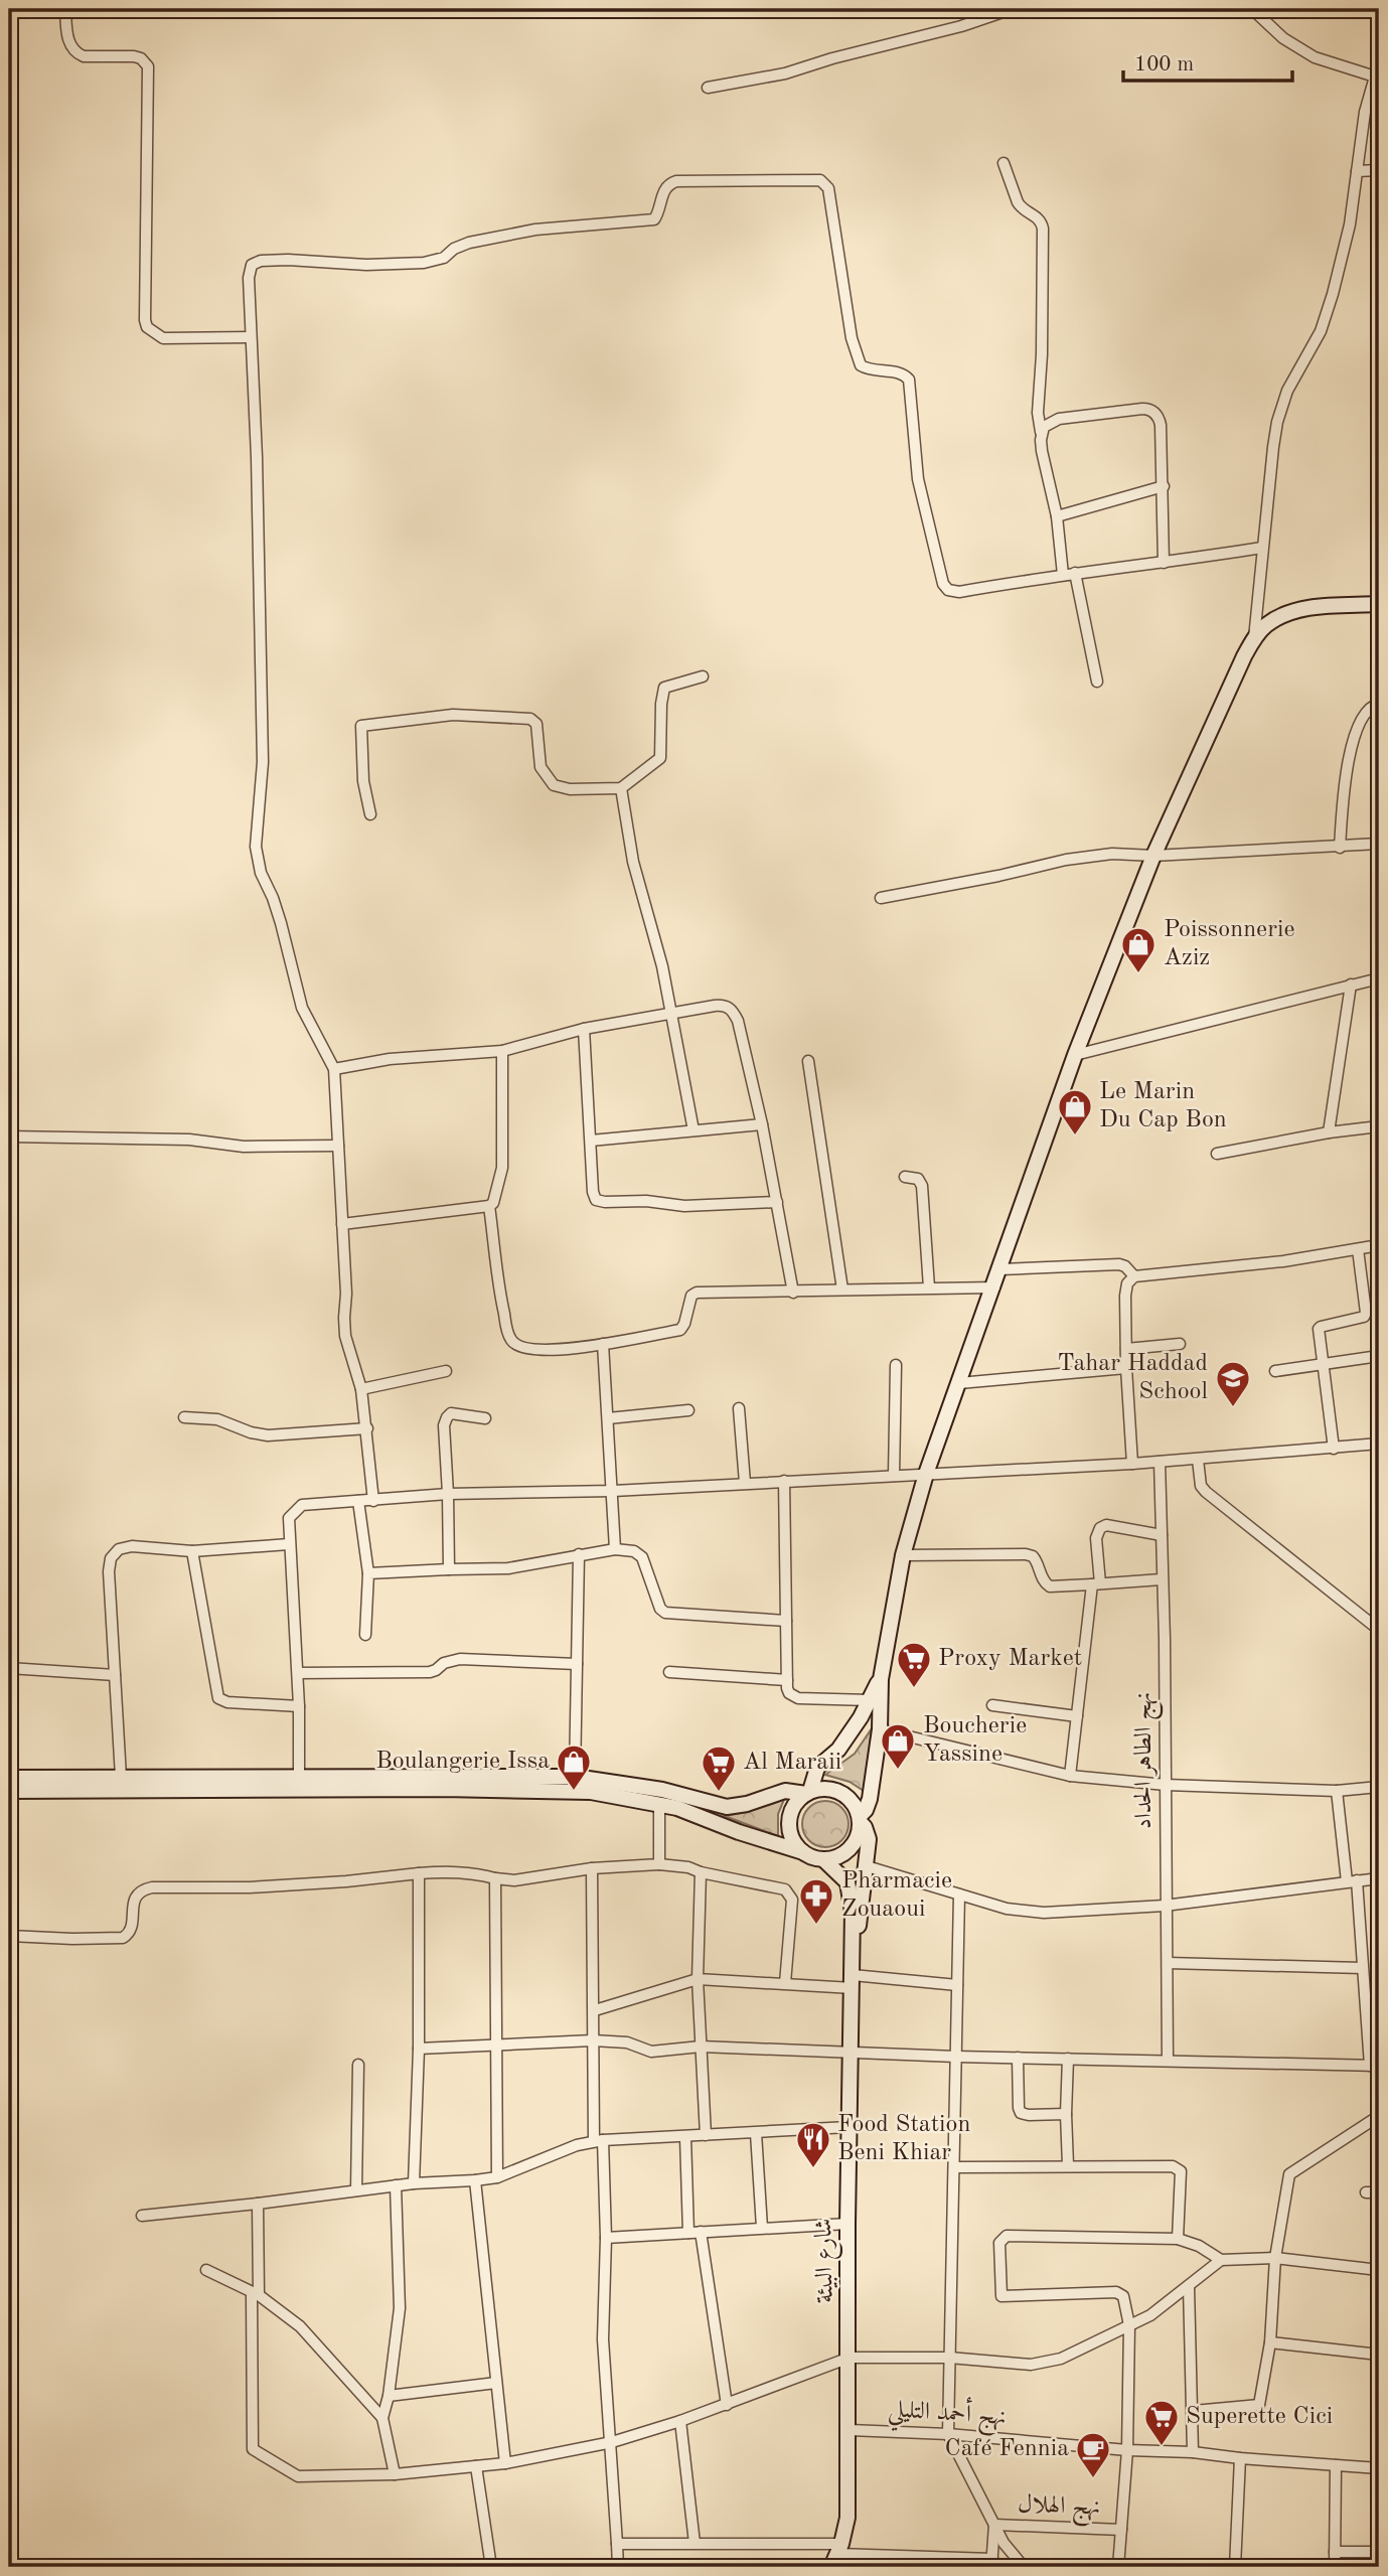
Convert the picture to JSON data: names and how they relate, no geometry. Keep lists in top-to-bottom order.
{
  "streets": {
    "street": [
      "نهج الطاهر الحداد",
      "شارع البيئة",
      "نهج أحمد التليلي",
      "نهج الهلال"
    ]
  },
  "crossings": [
    ["شارع البيئة", "نهج أحمد التليلي"]
  ],
  "places": {
    "shop": [
      "Poissonnerie Aziz",
      "Le Marin Du Cap Bon",
      "Boucherie Yassine",
      "Boulangerie Issa"
    ],
    "school or university": ["Tahar Haddad School"],
    "supermarket": ["Proxy Market", "Al Maraii", "Superette Cici"],
    "pharmacy": ["Pharmacie Zouaoui"],
    "restaurant": ["Food Station Beni Khiar"],
    "cafe": ["Café Fennia"]
  },
  "scale_bar": "100 m"
}
